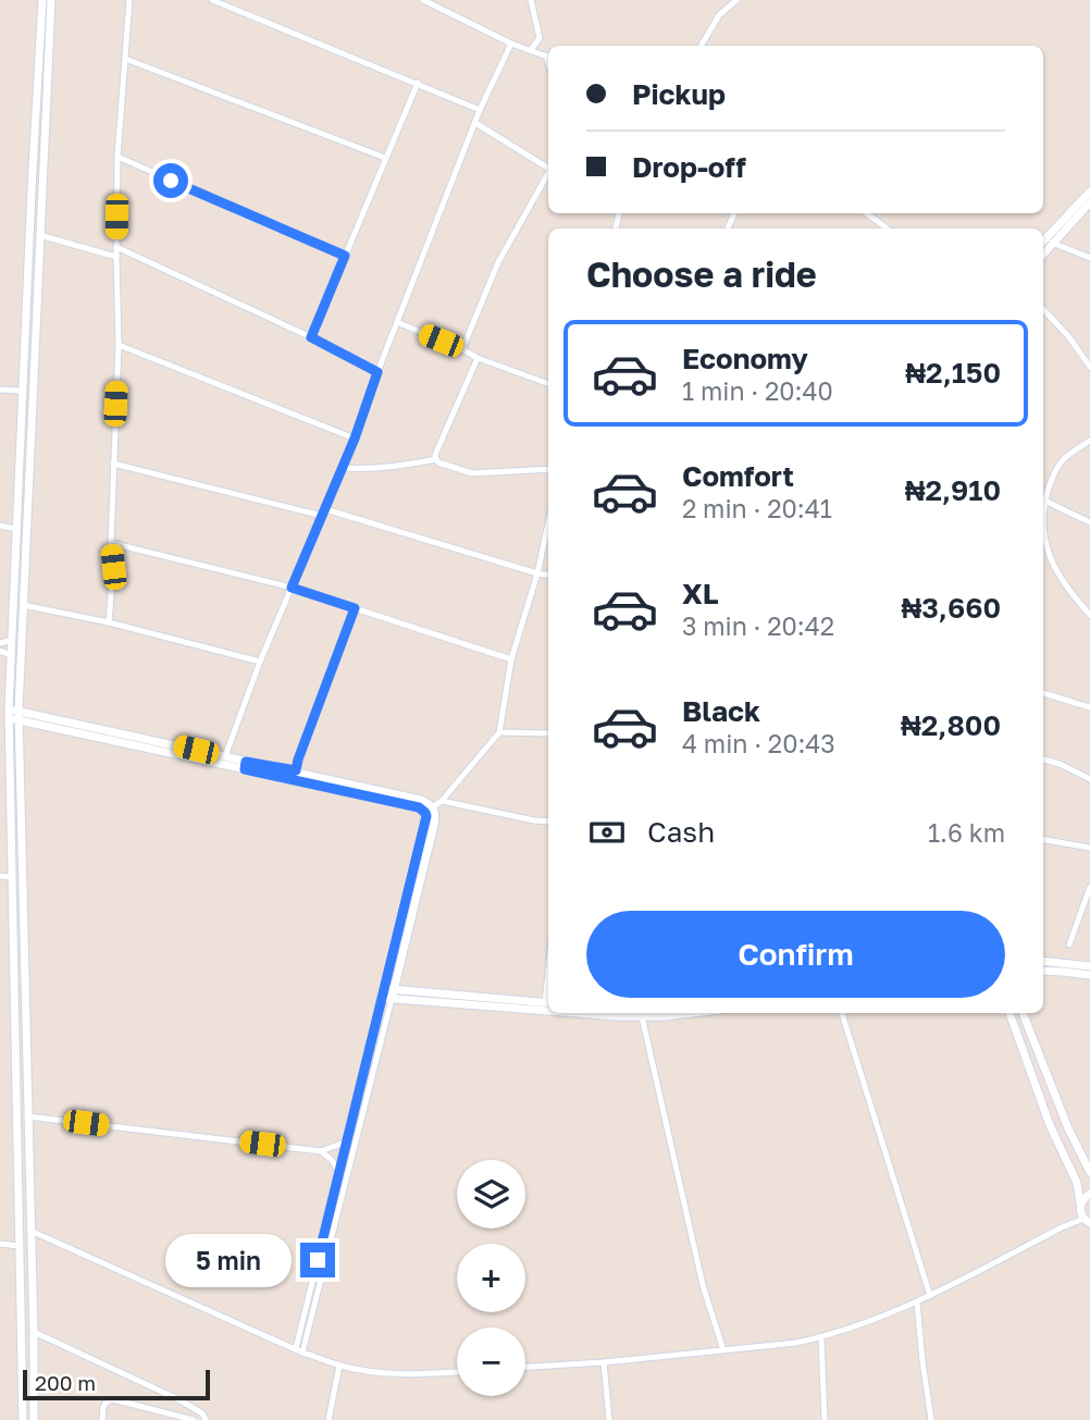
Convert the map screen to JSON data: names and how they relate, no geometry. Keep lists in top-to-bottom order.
{
  "scale_bar": "200 m",
  "page": {
    "banner": ["Pickup", "Drop-off"],
    "heading": "Choose a ride",
    "list": [
      {
        "name": "Economy",
        "note": "1 min · 20:40",
        "value": "₦2,150"
      },
      {
        "name": "Comfort",
        "note": "2 min · 20:41",
        "value": "₦2,910"
      },
      {
        "name": "XL",
        "note": "3 min · 20:42",
        "value": "₦3,660"
      },
      {
        "name": "Black",
        "note": "4 min · 20:43",
        "value": "₦2,800"
      }
    ],
    "pay": ["Cash", "1.6 km"],
    "buttons": "Confirm",
    "map_buttons": ["+", "−"],
    "bubble": "5 min",
    "scale": "200 m"
  }
}
